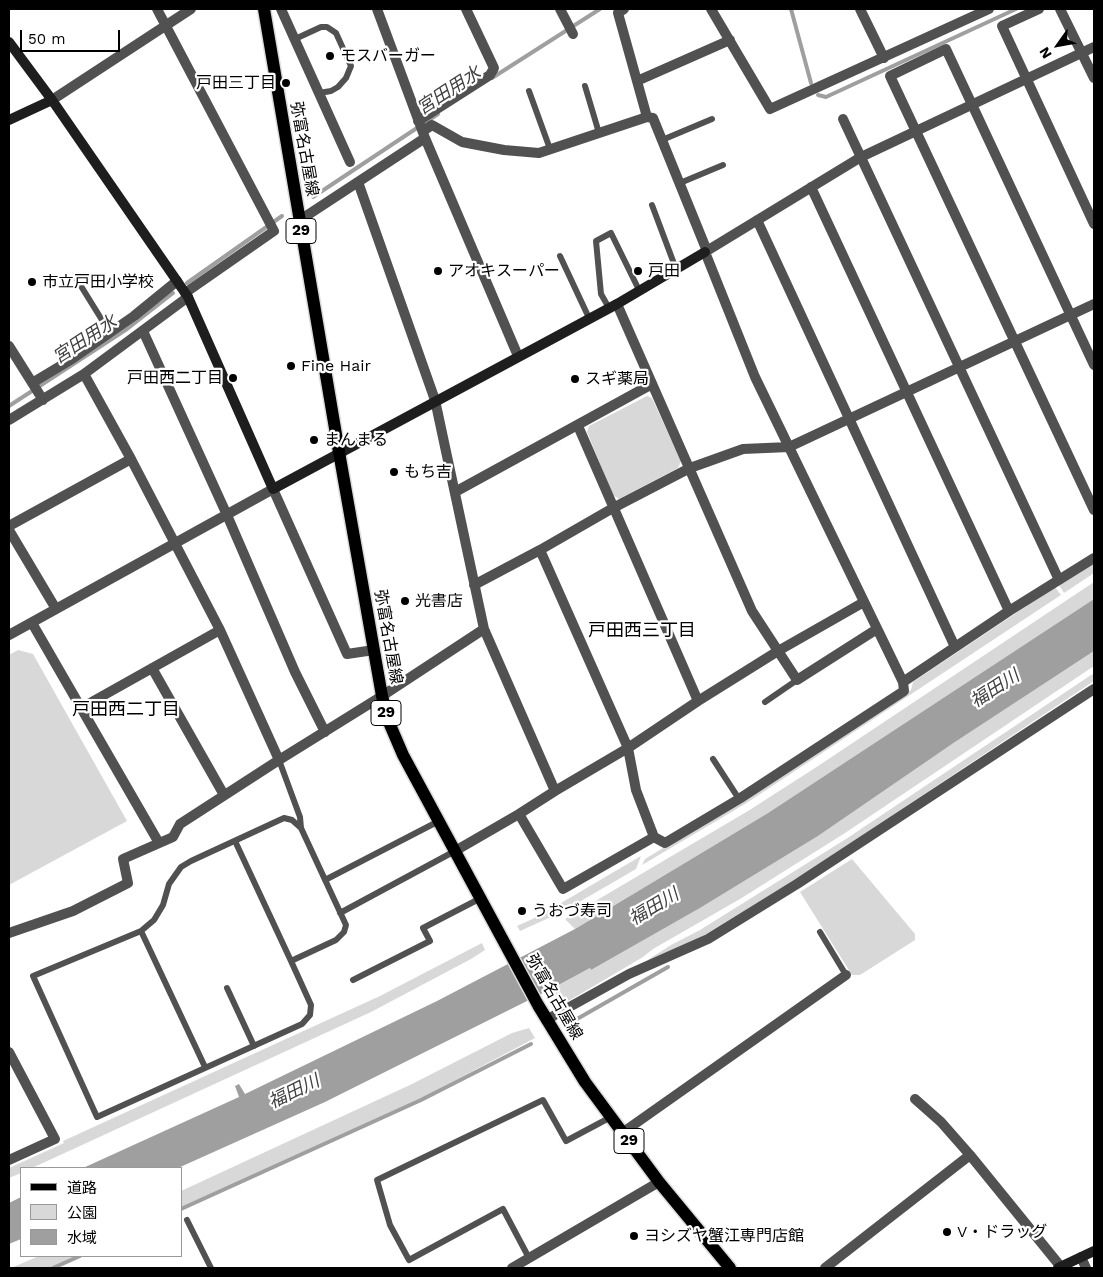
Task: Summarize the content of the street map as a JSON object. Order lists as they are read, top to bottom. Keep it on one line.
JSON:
{"streets":{"main road":["弥富名古屋線","29"]},"districts":["戸田西三丁目","戸田西二丁目"],"water":["宮田用水","福田川"],"places":["モスバーガー","戸田三丁目","アオキスーパー","戸田","市立戸田小学校","Fine Hair","戸田西二丁目","スギ薬局","まんまる","もち吉","光書店","うおづ寿司","V・ドラッグ","ヨシズヤ蟹江専門店館"],"legend":["道路","公園","水域"],"scale_bar":"50 m","north":"bottom left"}
